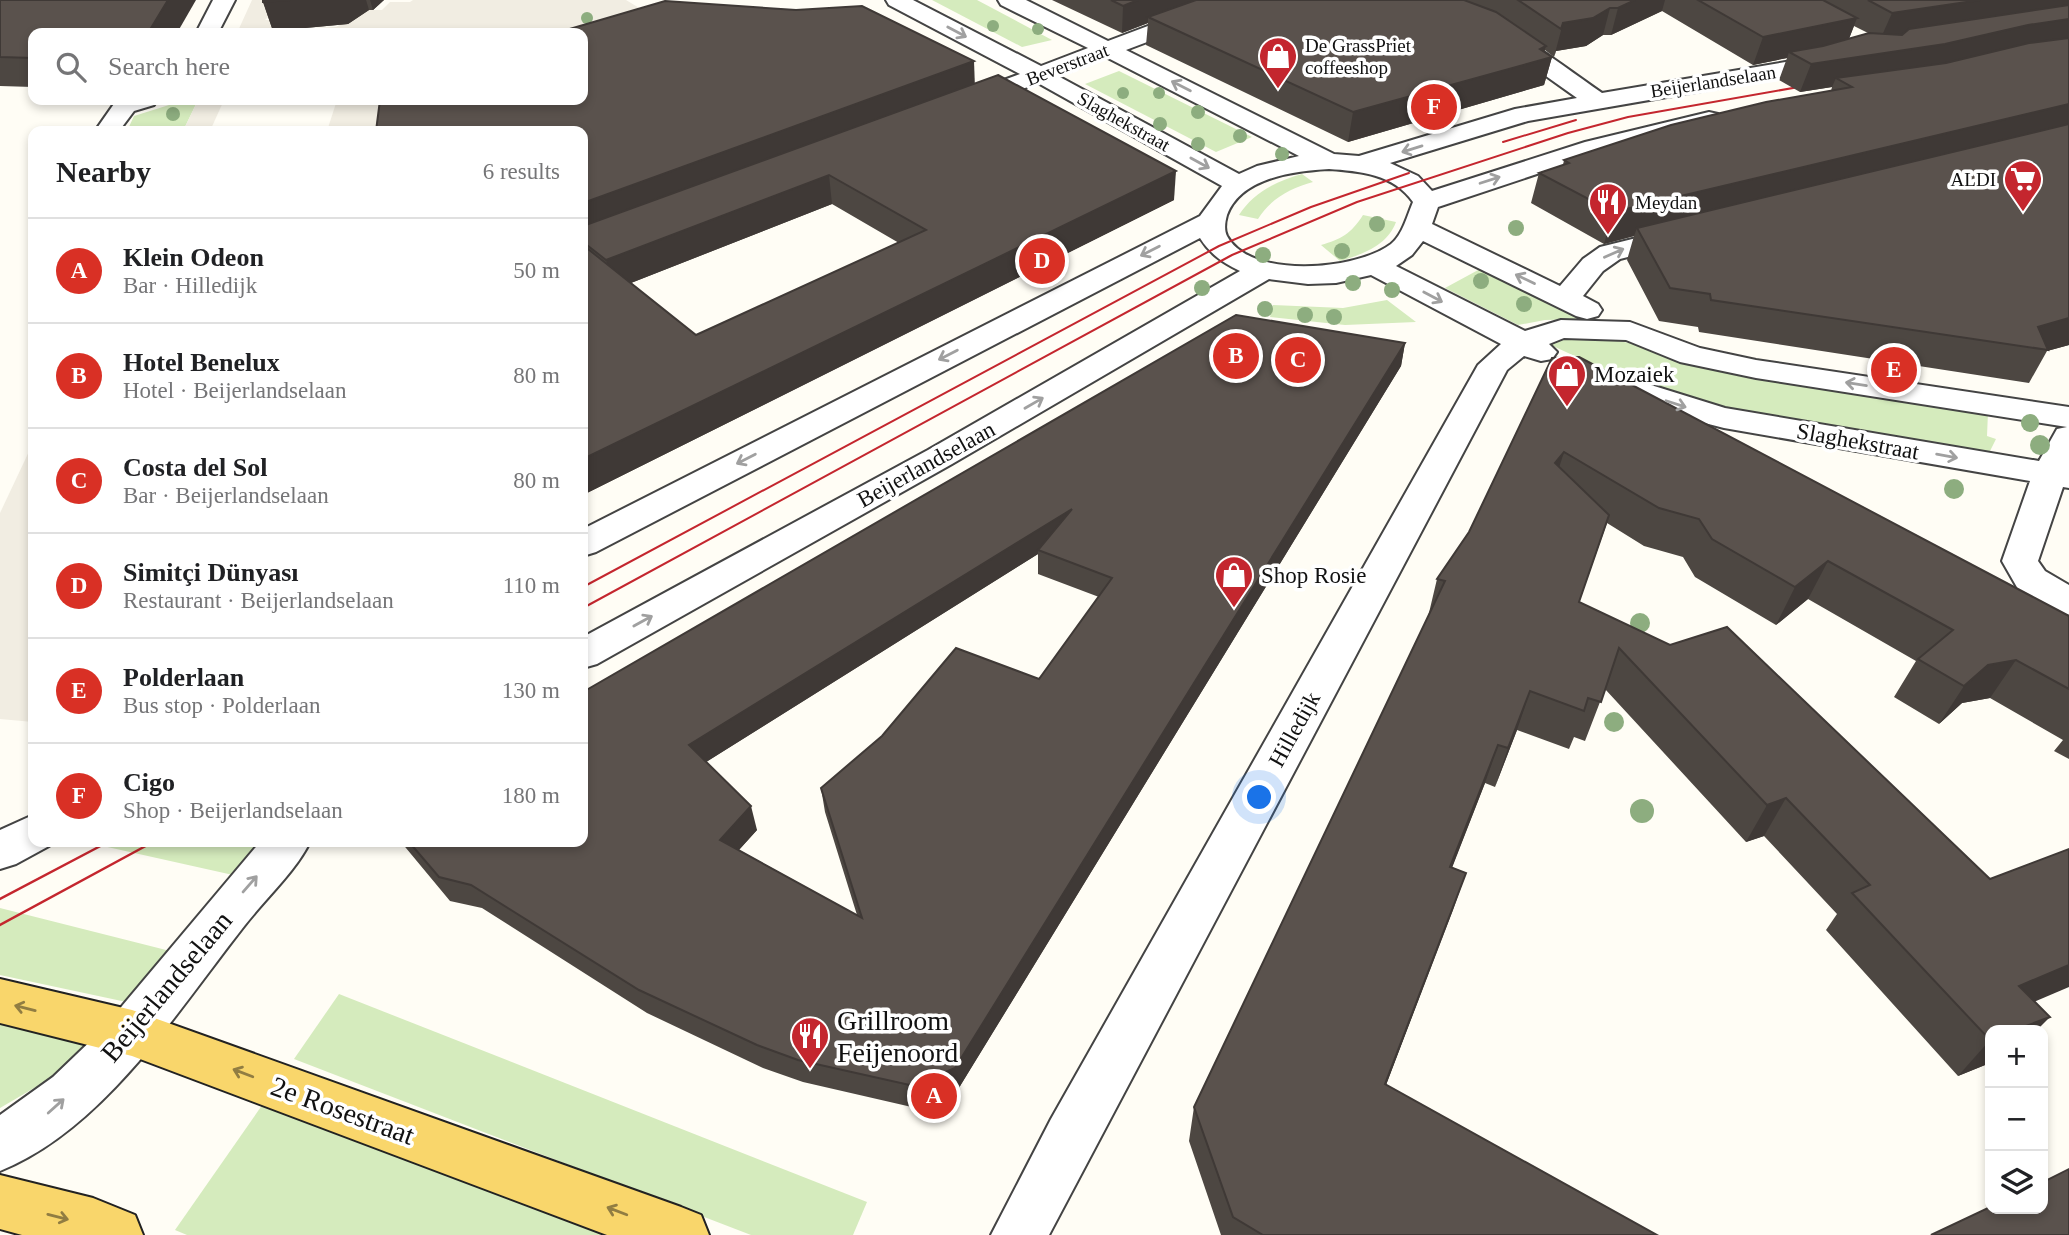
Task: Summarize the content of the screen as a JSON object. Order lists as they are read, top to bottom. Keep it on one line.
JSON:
{"streets":{"main road":["2e Rosestraat"],"street":["Beverstraat","Beijerlandselaan","Slaghekstraat","Hilledijk"]},"crossings":[["Beverstraat","Slaghekstraat"],["Beijerlandselaan","2e Rosestraat"],["Slaghekstraat","Hilledijk"]],"one_way":["2e Rosestraat"],"places":{"shop":["De GrassPriet coffeeshop","Mozaiek","Shop Rosie"],"supermarket":["ALDI"],"restaurant":["Meydan","Grillroom Feijenoord"]},"page":{"search":"Search here","pins":["F","D","B","C","E","A"],"heading":["Nearby","6 results"],"list":[{"mark":"A","name":"Klein Odeon","note":"Bar · Hilledijk","value":"50 m"},{"mark":"B","name":"Hotel Benelux","note":"Hotel · Beijerlandselaan","value":"80 m"},{"mark":"C","name":"Costa del Sol","note":"Bar · Beijerlandselaan","value":"80 m"},{"mark":"D","name":"Simitçi Dünyası","note":"Restaurant · Beijerlandselaan","value":"110 m"},{"mark":"E","name":"Polderlaan","note":"Bus stop · Polderlaan","value":"130 m"},{"mark":"F","name":"Cigo","note":"Shop · Beijerlandselaan","value":"180 m"}],"map_buttons":["+","−"]}}
